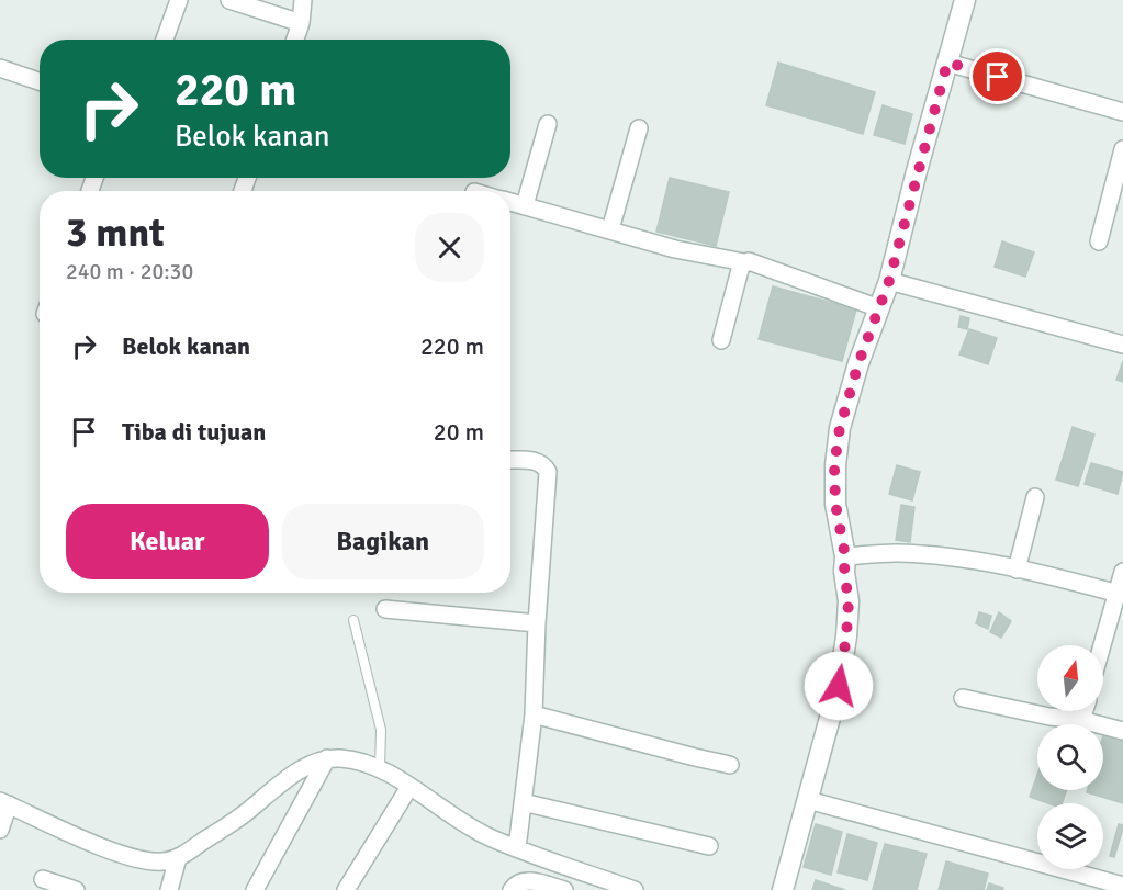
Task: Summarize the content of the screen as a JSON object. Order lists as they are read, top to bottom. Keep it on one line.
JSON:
{"north":"top","page":{"turn":["220 m","Belok kanan"],"heading":["3 mnt","240 m · 20:30"],"list":[{"name":"Belok kanan","value":"220 m"},{"name":"Tiba di tujuan","value":"20 m"}],"buttons":["Keluar","Bagikan"]}}
